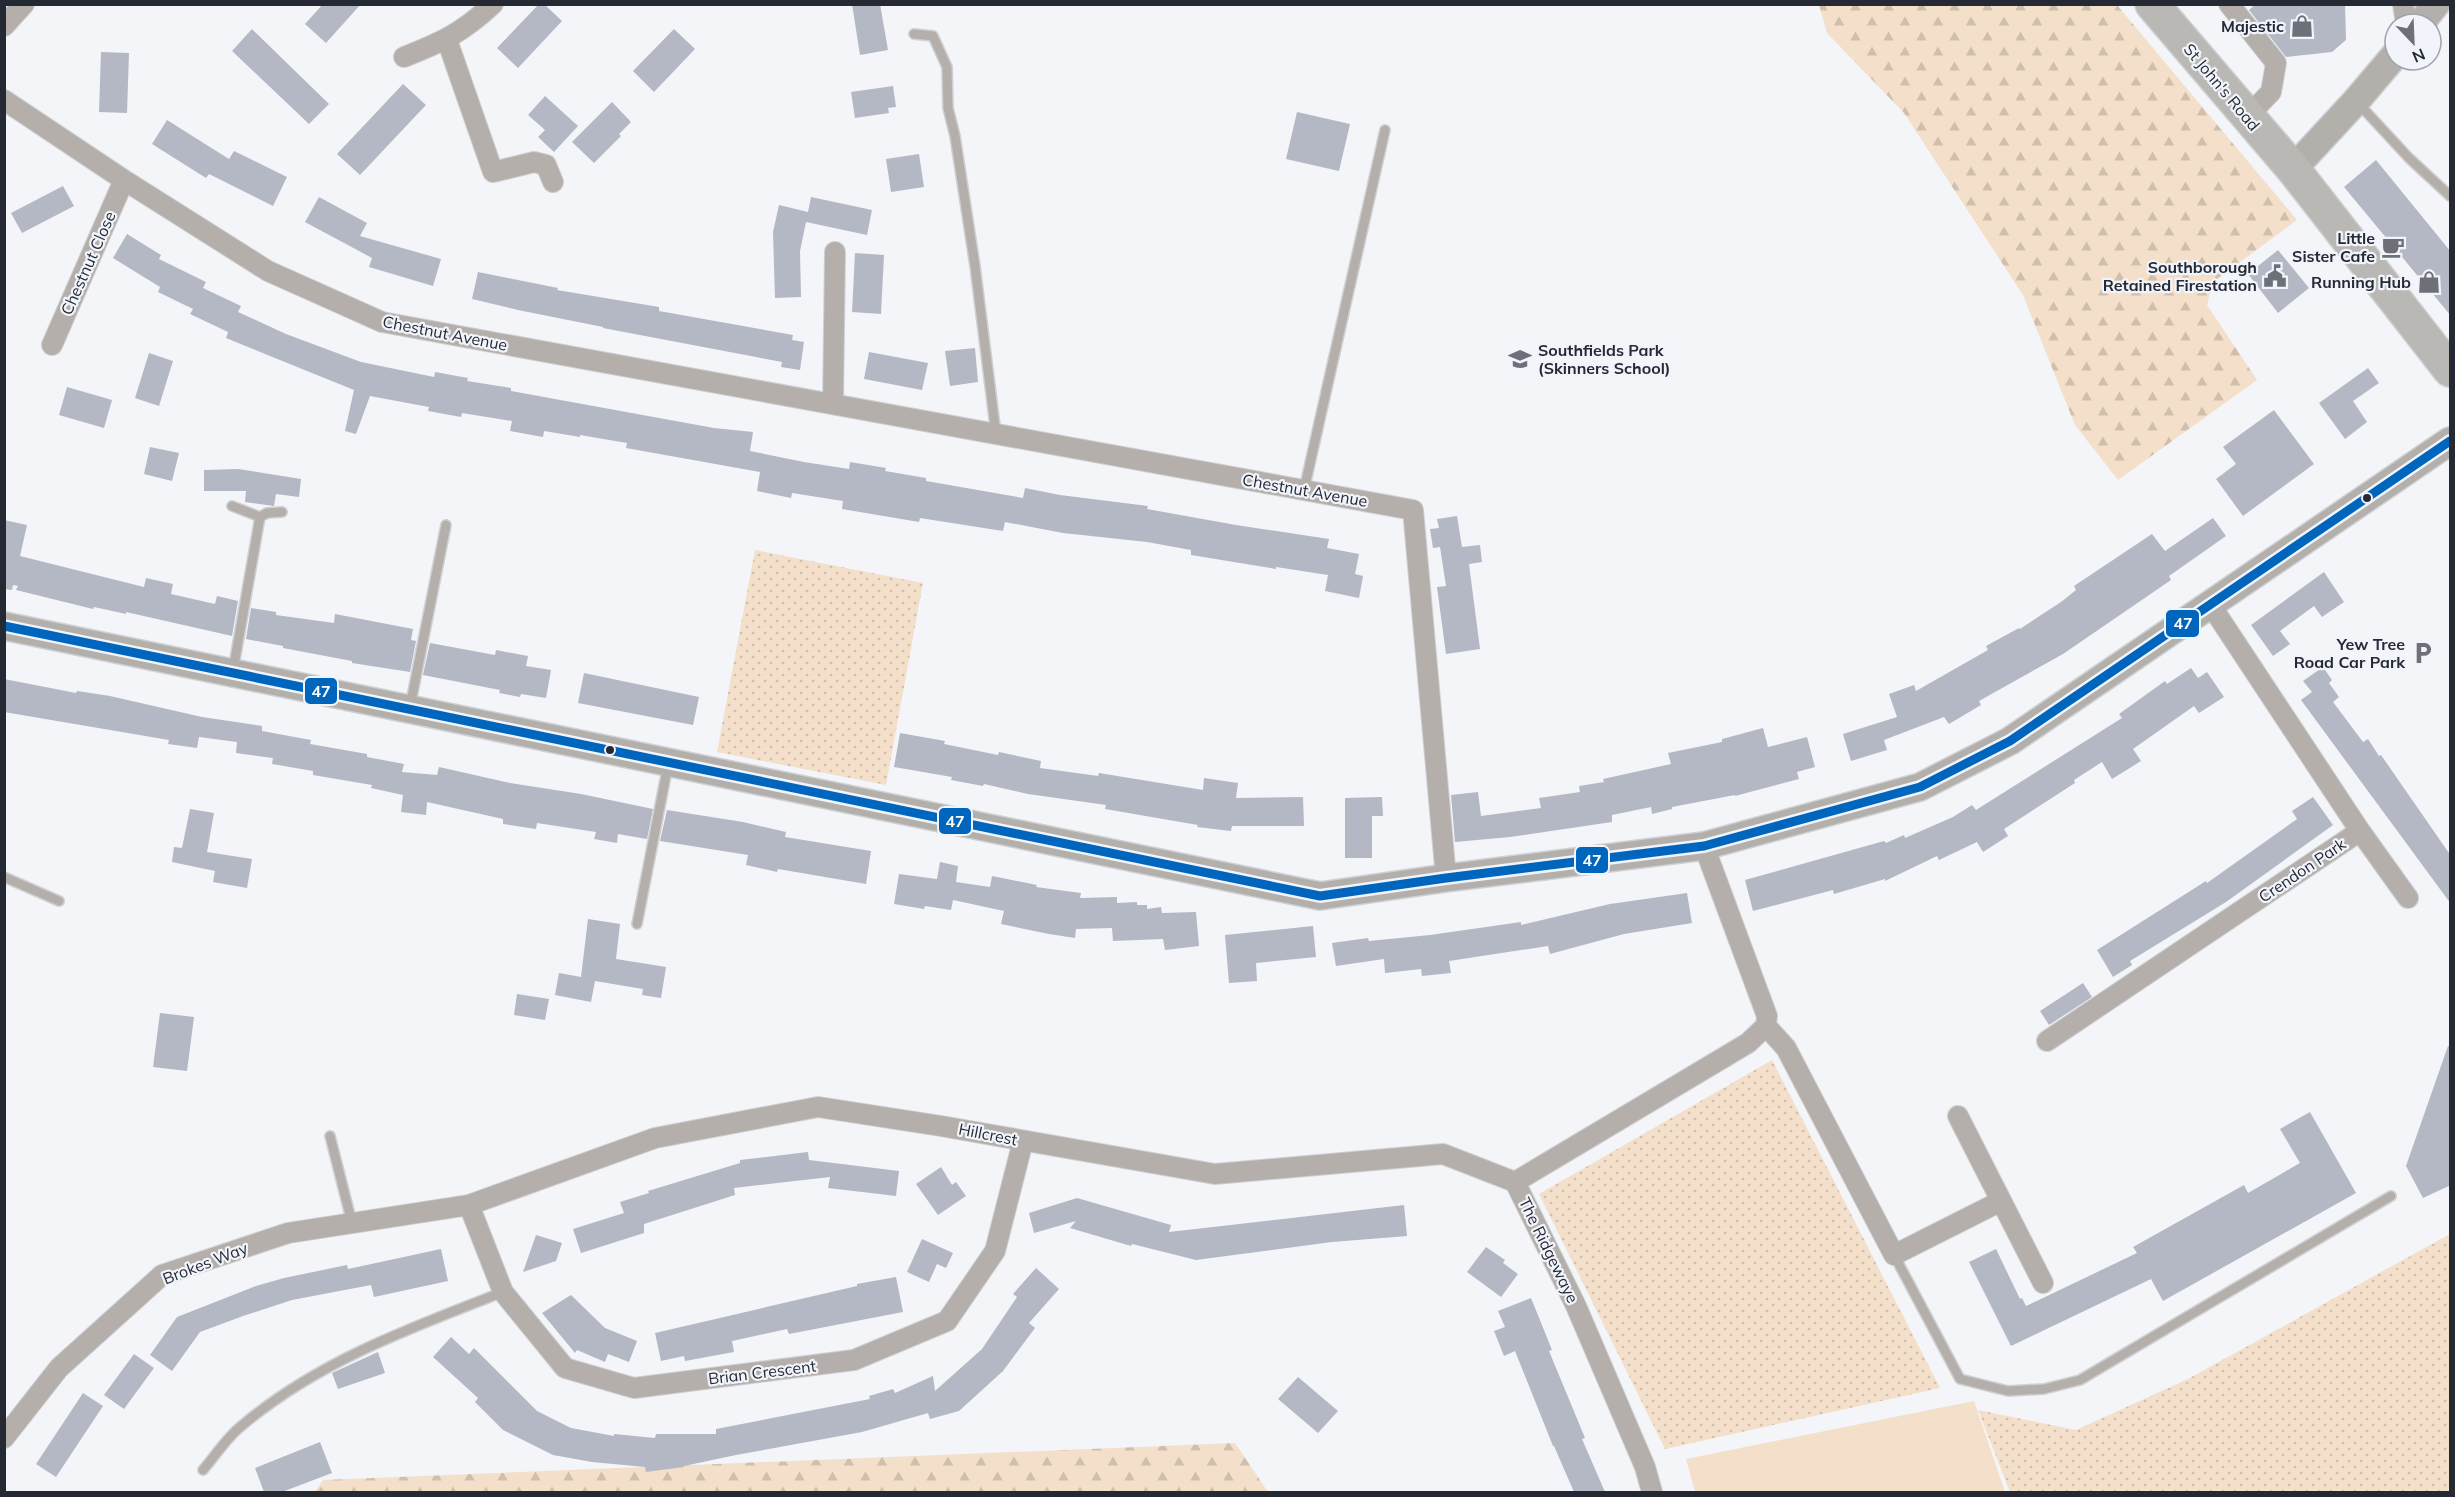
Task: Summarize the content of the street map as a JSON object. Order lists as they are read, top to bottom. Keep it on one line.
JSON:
{"streets":{"highway":["St John's Road"],"street":["Chestnut Close","Chestnut Avenue","Crendon Park","Hillcrest","The Ridgewaye","Brokes Way","Brian Crescent"]},"crossings":[["Chestnut Close","Chestnut Avenue"],["Hillcrest","The Ridgewaye"],["Hillcrest","Brokes Way"],["Hillcrest","Brian Crescent"],["Brokes Way","Brian Crescent"]],"places":{"shop":["Majestic","Running Hub"],"cafe":["Little Sister Cafe"],"public building":["Southborough Retained Firestation"],"school or university":["Southfields Park (Skinners School)"],"parking":["Yew Tree Road Car Park"]},"lines":["transit line 47"],"north":"bottom right"}
